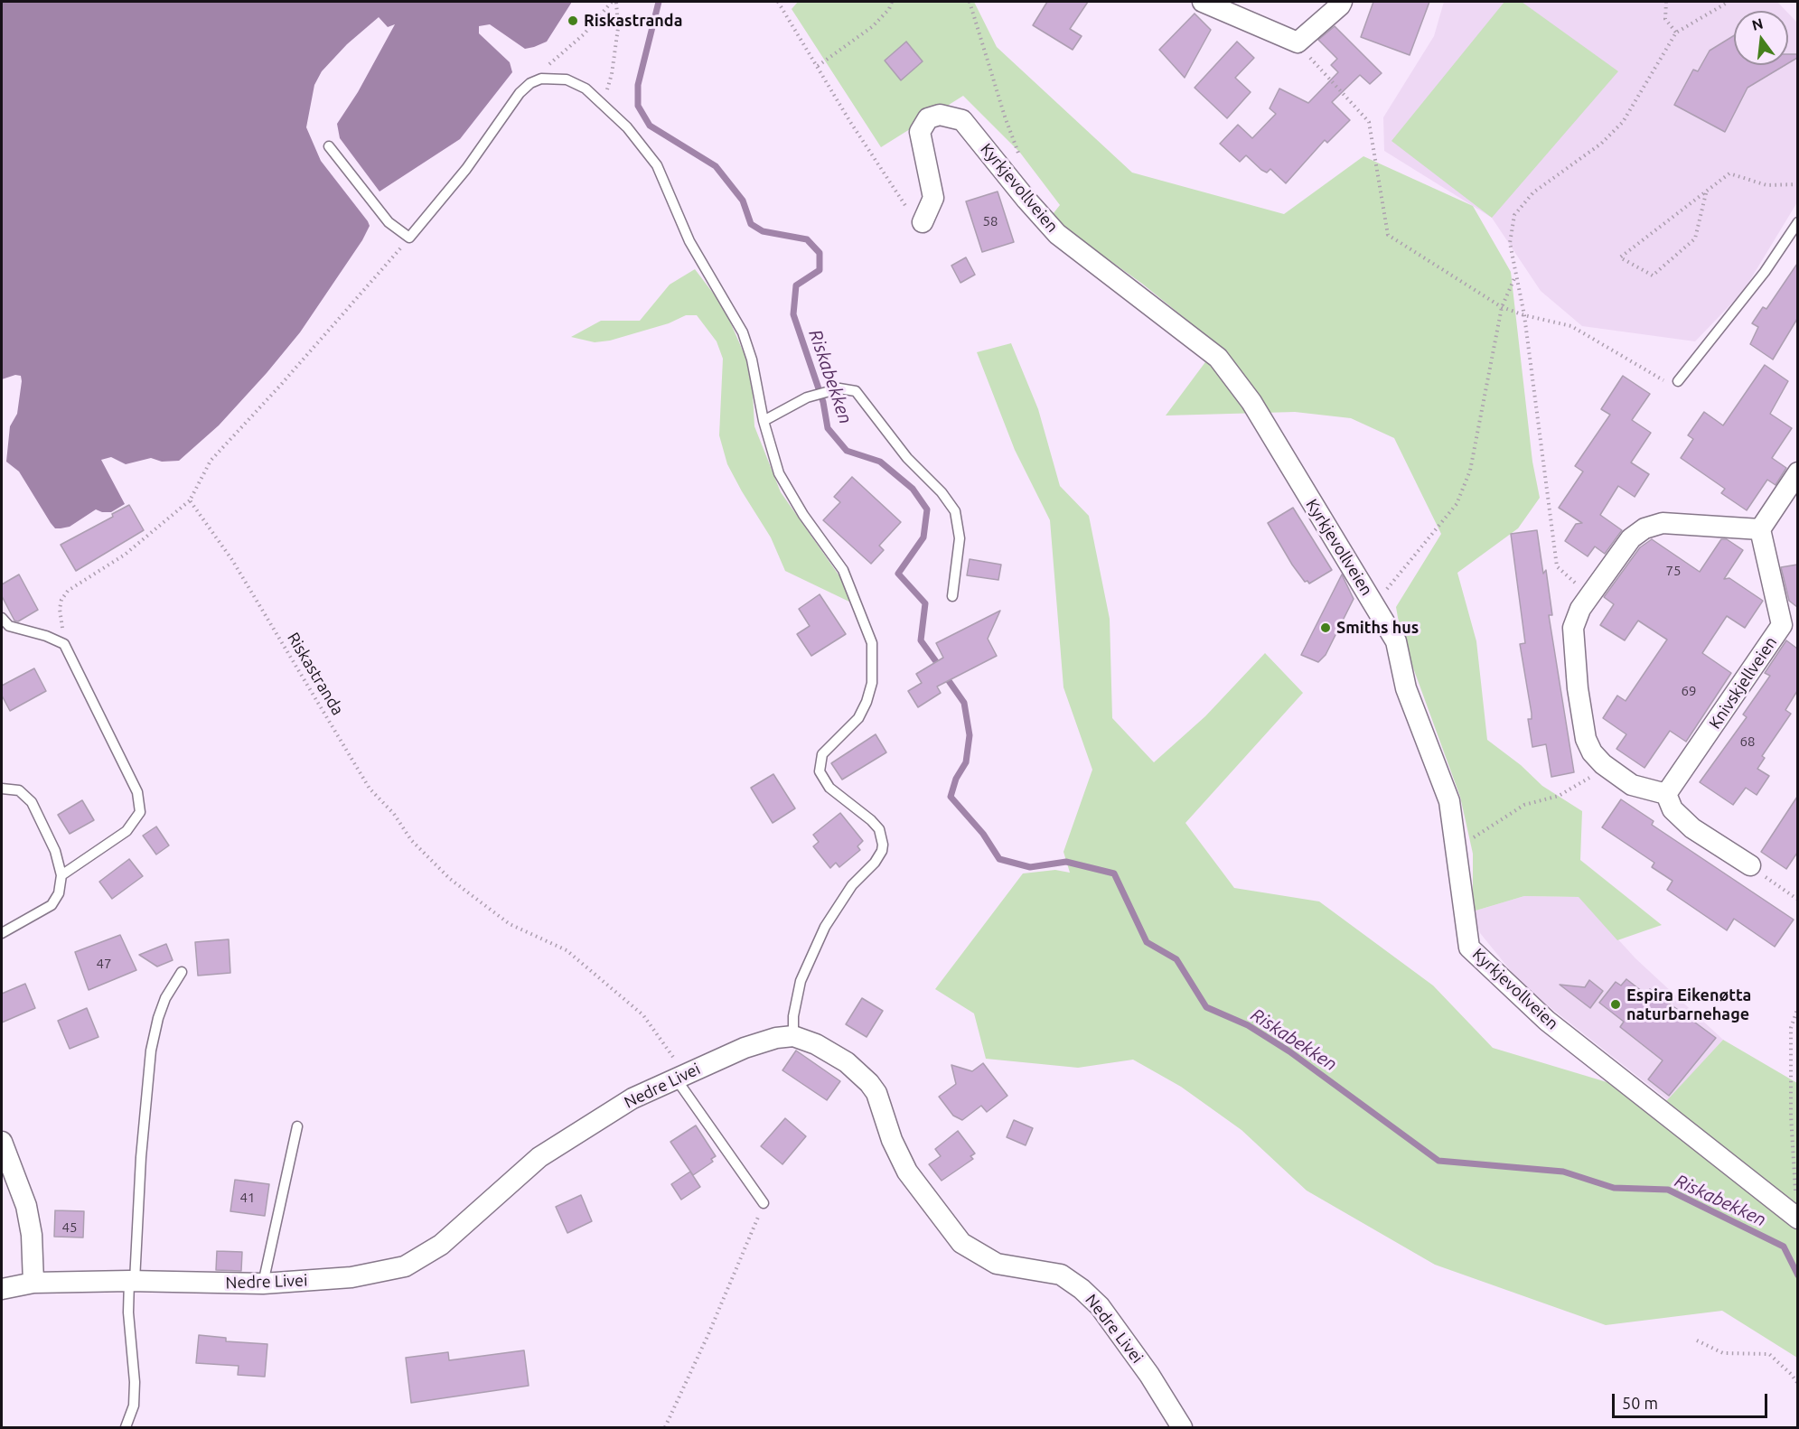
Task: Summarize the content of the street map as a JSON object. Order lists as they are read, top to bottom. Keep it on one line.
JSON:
{"streets":{"street":["Kyrkjevollveien","Knivskjellveien","Nedre Livei"],"path":["Riskastranda"]},"crossings":[["Riskastranda","Nedre Livei"]],"water":["Riskabekken"],"places":["Riskastranda","Smiths hus","Espira Eikenøtta naturbarnehage"],"house_numbers":["58","75","69","68","47","41","45"],"scale_bar":"50 m","north":"top"}
